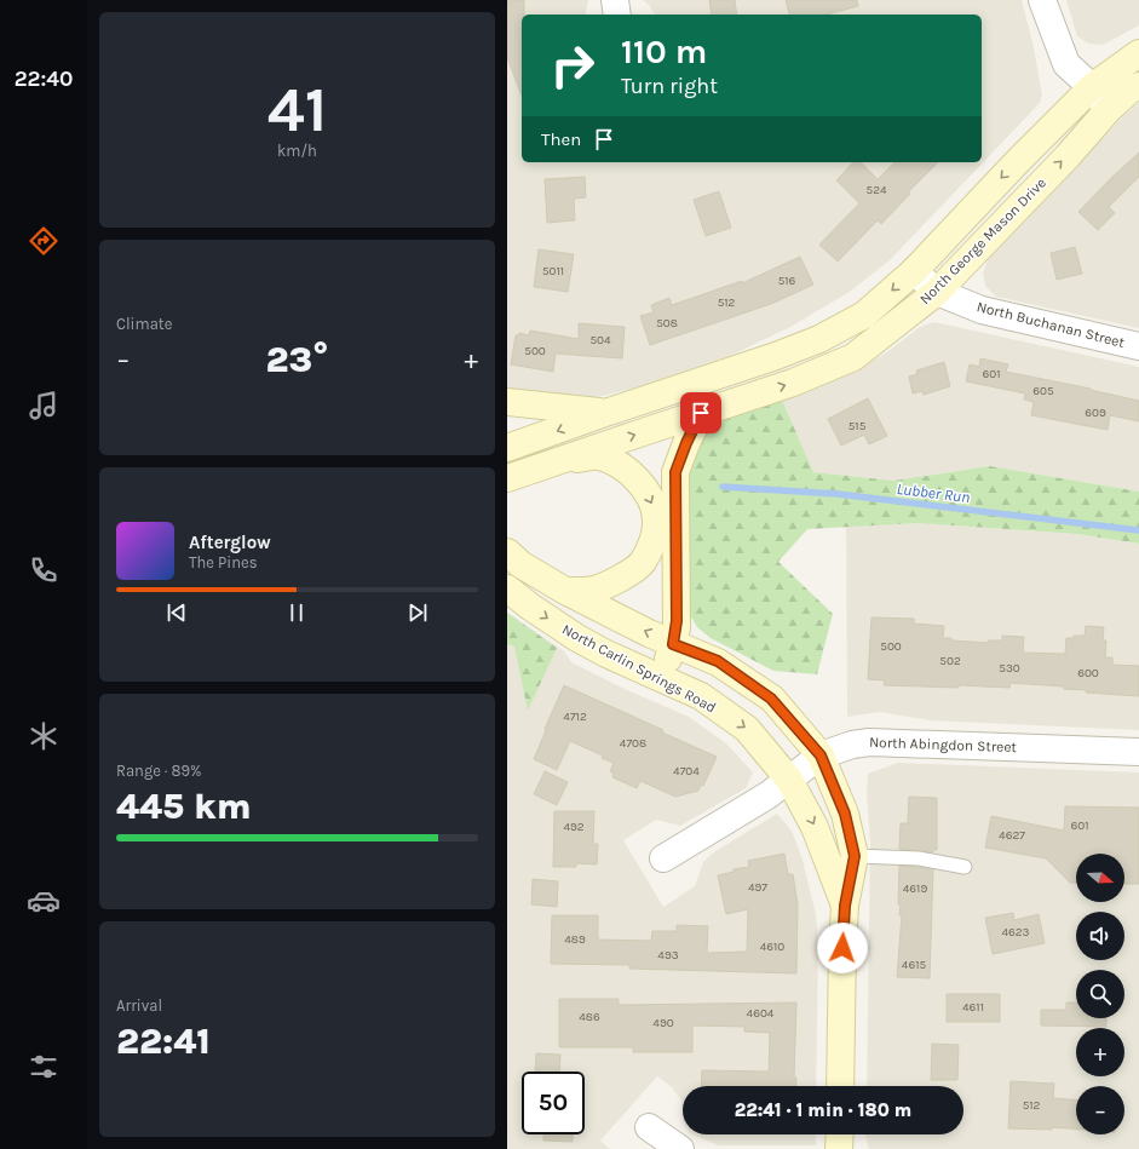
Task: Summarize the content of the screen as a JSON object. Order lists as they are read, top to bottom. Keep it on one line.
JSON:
{"streets":{"main road":["North George Mason Drive","North Carlin Springs Road"],"street":["North Buchanan Street","North Abingdon Street"]},"crossings":[["North George Mason Drive","North Buchanan Street"],["North Carlin Springs Road","North Abingdon Street"]],"water":["Lubber Run"],"house_numbers":["524","5011","516","512","508","504","500","601","605","609","515","500","502","530","600","4712","4708","4704","601","492","4627","497","4619","4623","489","4610","493","4615","4611","4604","486","490","512"],"north":"right","page":{"tabs":"22:40","tile":[["41","km/h"],"Climate",["Range · 89%","445 km"],["Arrival","22:41"]],"turn":["110 m","Turn right"],"then":"Then","heat":["−","23°","+"],"song":["Afterglow","The Pines"],"map_buttons":["+","−"],"limit":"50","trip":"22:41 · 1 min · 180 m"}}
